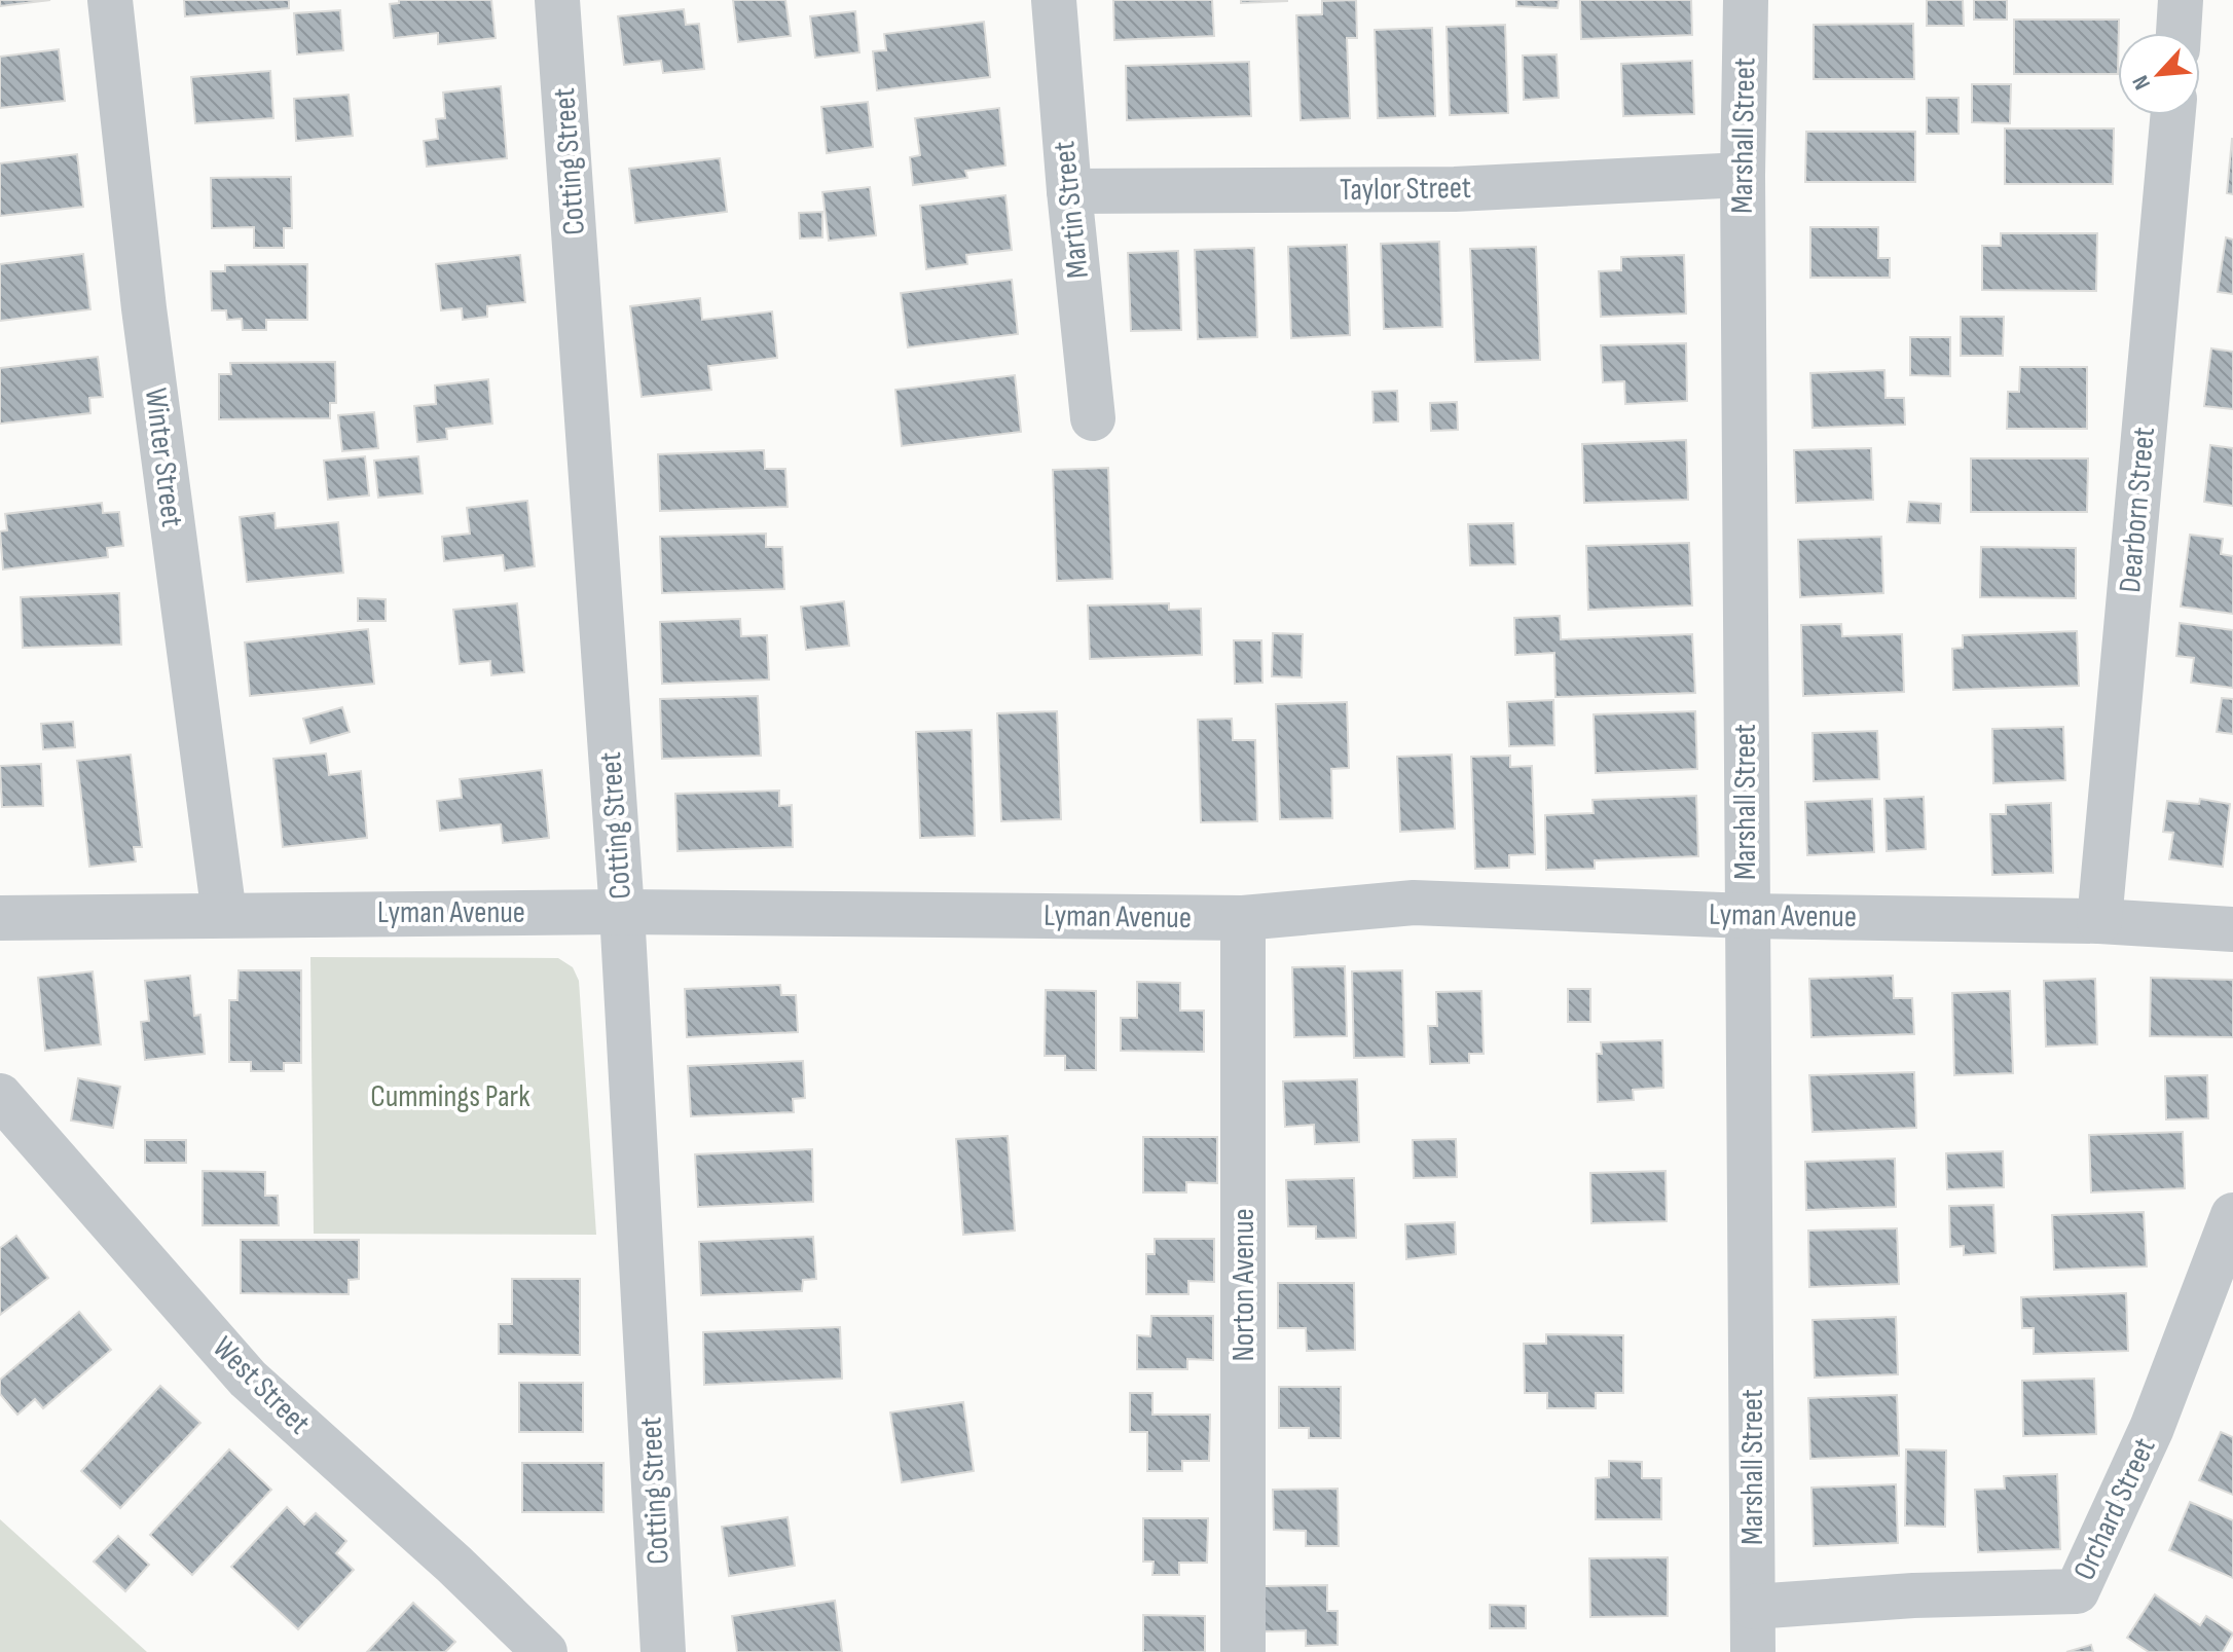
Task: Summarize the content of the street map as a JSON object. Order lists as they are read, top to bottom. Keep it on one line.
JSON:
{"streets":{"street":["Marshall Street","Cotting Street","Taylor Street","Martin Street","Winter Street","Dearborn Street","Lyman Avenue","Norton Avenue","West Street","Orchard Street"]},"crossings":[["Marshall Street","Taylor Street"],["Marshall Street","Lyman Avenue"],["Marshall Street","Orchard Street"],["Cotting Street","Lyman Avenue"],["Taylor Street","Martin Street"],["Winter Street","Lyman Avenue"],["Dearborn Street","Lyman Avenue"],["Lyman Avenue","Norton Avenue"]],"parks":["Cummings Park"],"north":"bottom left"}
